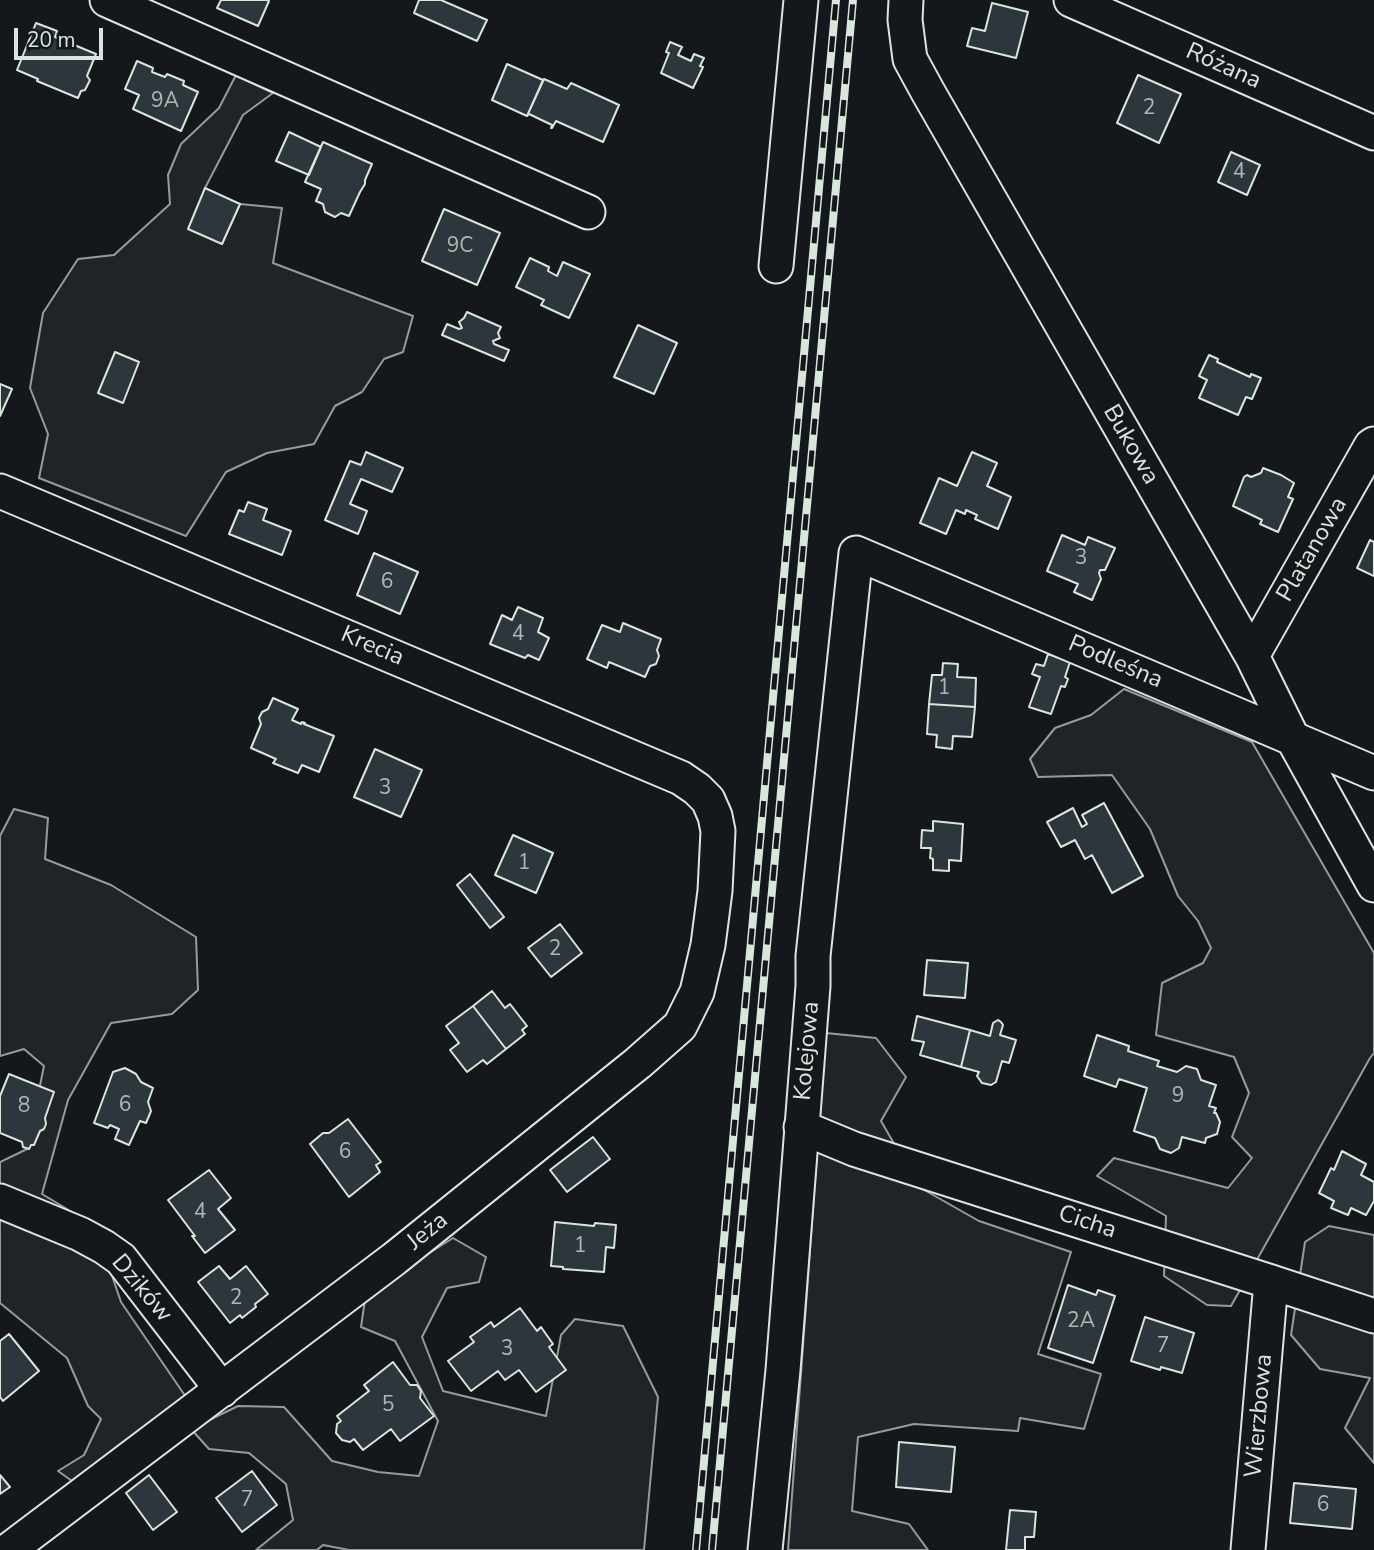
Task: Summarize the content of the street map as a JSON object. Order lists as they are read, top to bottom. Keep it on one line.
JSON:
{"streets":{"street":["Różana","Bukowa","Platanowa","Krecia","Podleśna","Kolejowa","Cicha","Jeża","Dzików","Wierzbowa"]},"crossings":[["Bukowa","Platanowa"],["Bukowa","Podleśna"],["Krecia","Jeża"],["Podleśna","Kolejowa"],["Kolejowa","Cicha"],["Cicha","Wierzbowa"],["Jeża","Dzików"]],"house_numbers":["9A","2","4","9C","3","6","4","1","3","1","2","9","6","8","6","4","1","2","2A","7","3","5","7","6"],"scale_bar":"20 m"}
